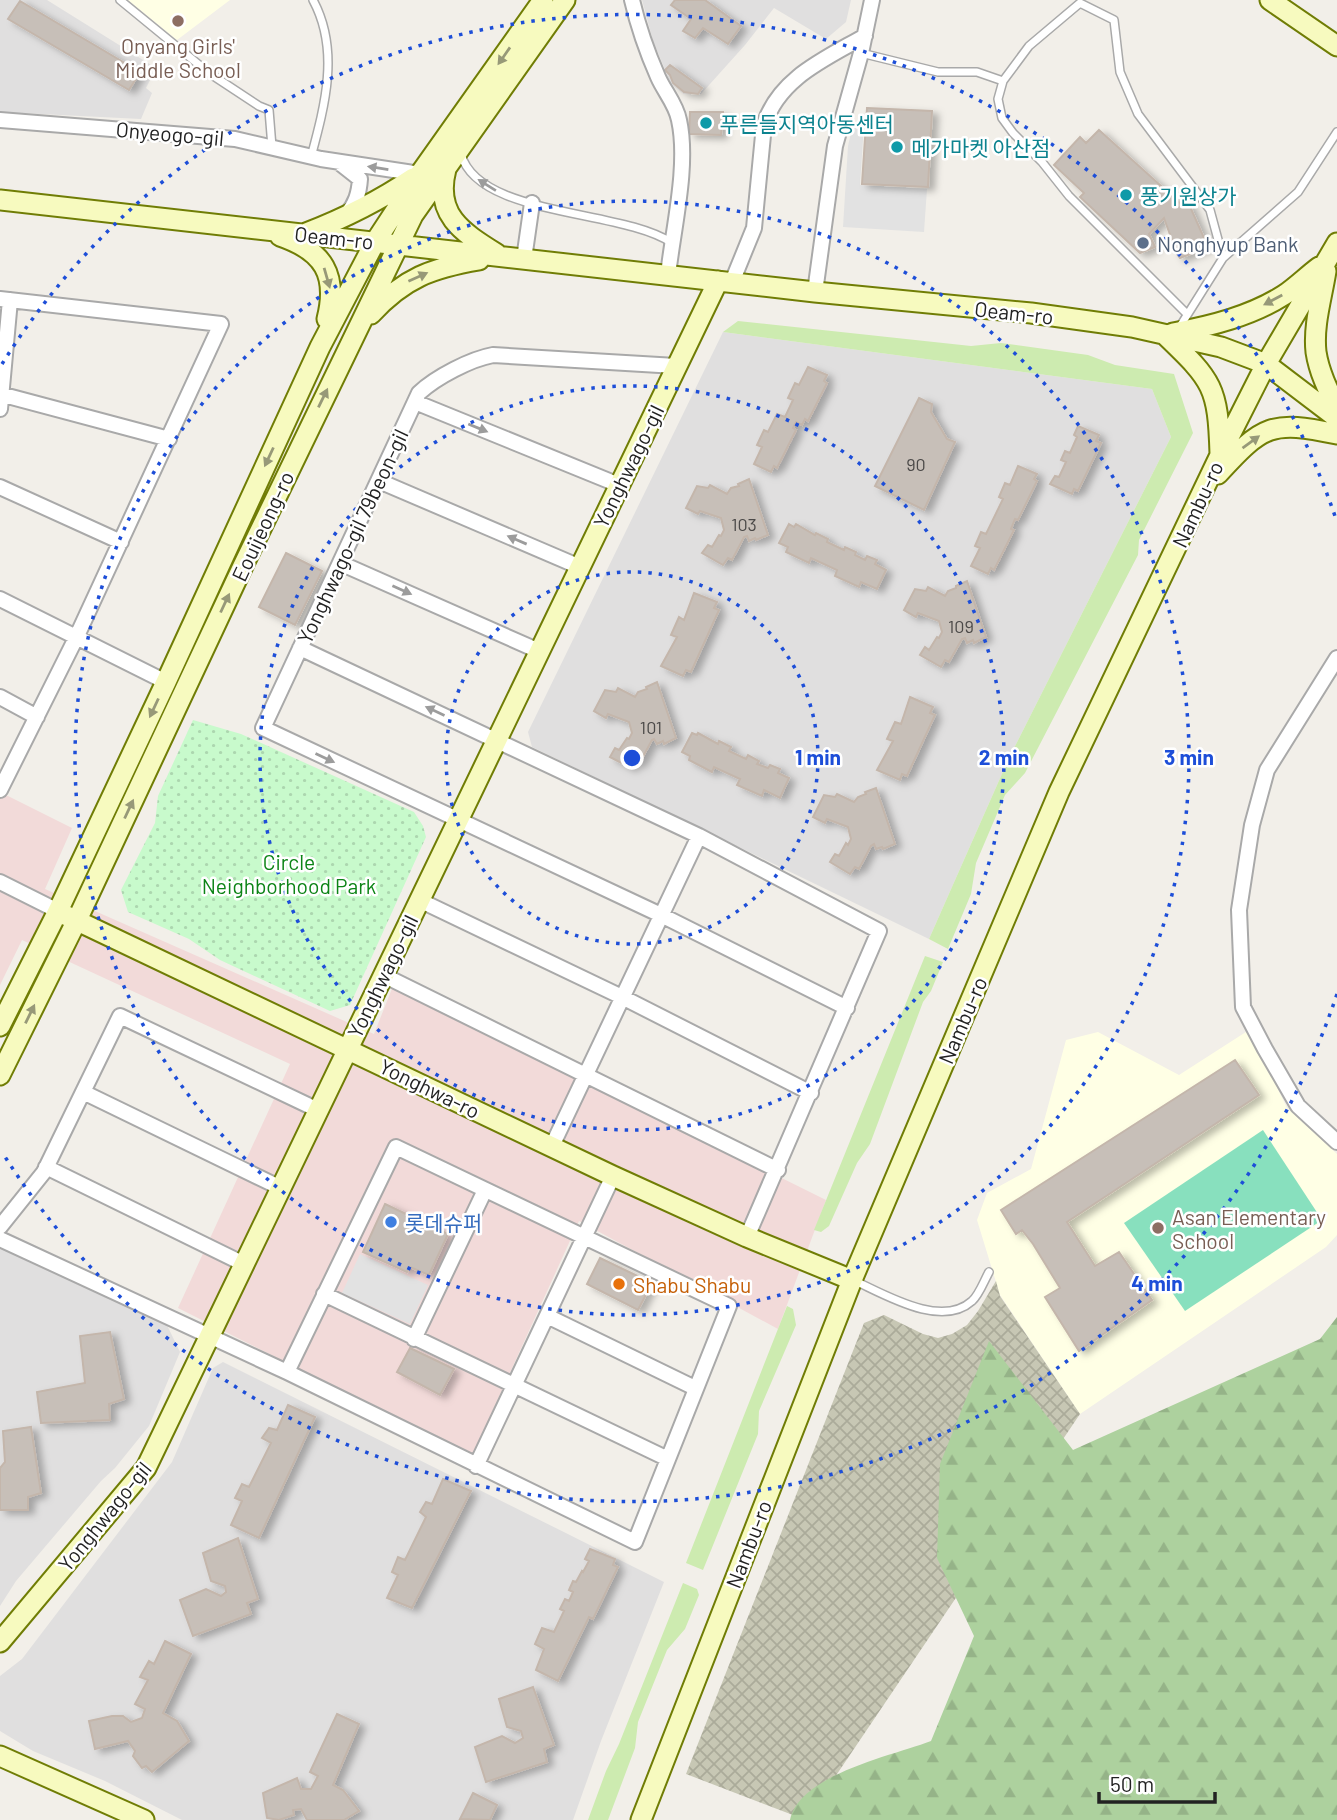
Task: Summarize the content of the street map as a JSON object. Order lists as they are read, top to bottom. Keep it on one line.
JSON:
{"streets":{"main road":["Oeam-ro","Yonghwago-gil","Nambu-ro","Eouijeong-ro","Yonghwa-ro"],"street":["Onyeogo-gil","Yonghwago-gil 79beon-gil"]},"crossings":[["Onyeogo-gil","Eouijeong-ro"],["Oeam-ro","Yonghwago-gil"],["Oeam-ro","Nambu-ro"],["Oeam-ro","Eouijeong-ro"],["Yonghwago-gil","Yonghwago-gil 79beon-gil"],["Yonghwago-gil","Yonghwa-ro"],["Nambu-ro","Yonghwa-ro"],["Eouijeong-ro","Yonghwa-ro"]],"parks":["Circle Neighborhood Park"],"places":["Onyang Girls' Middle School","푸른들지역아동센터","메가마켓 아산점","풍기원상가","Nonghyup Bank","롯데슈퍼","Asan Elementary School","Shabu Shabu"],"house_numbers":["90","103","109","101"],"scale_bar":"50 m","rings":["1 min","2 min","3 min","4 min"]}
